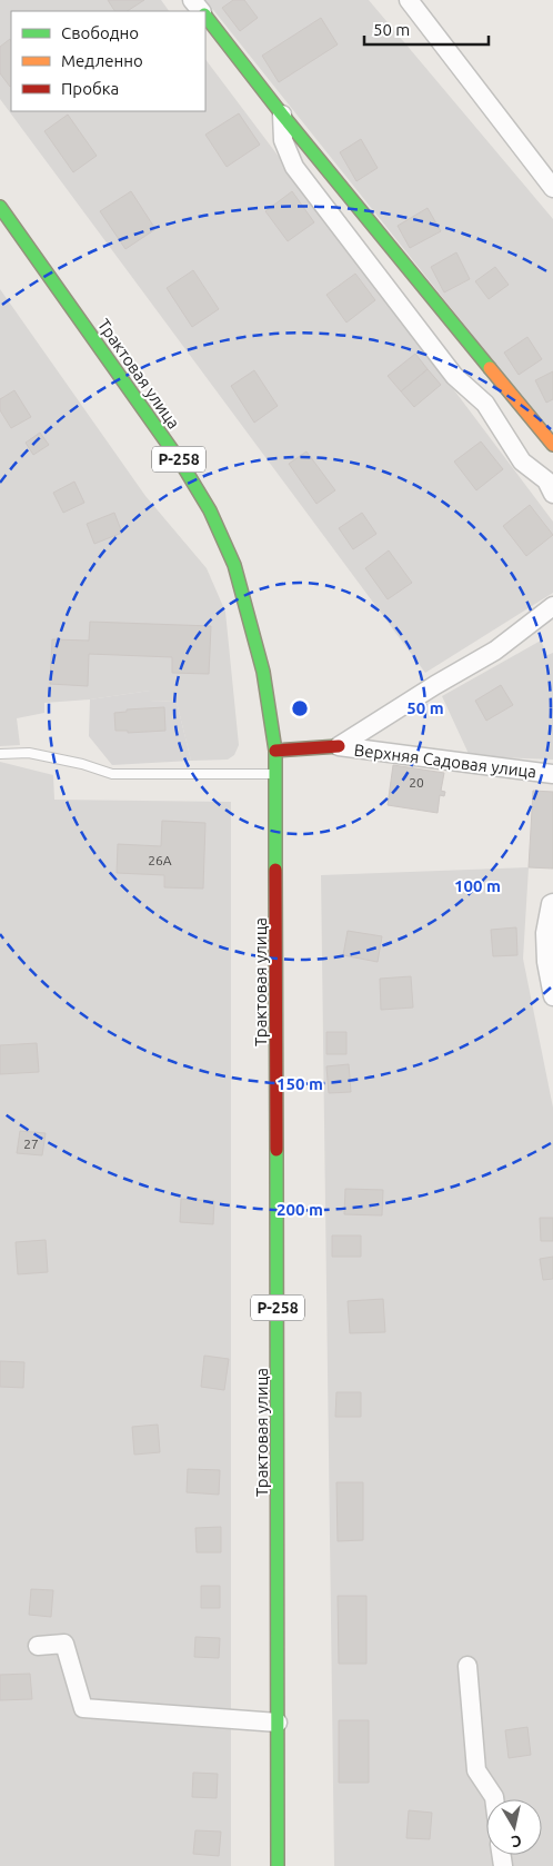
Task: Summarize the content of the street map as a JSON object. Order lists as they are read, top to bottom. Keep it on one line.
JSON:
{"streets":{"main road":["Трактовая улица","Р-258"],"street":["Верхняя Садовая улица"]},"house_numbers":["20","26А","27"],"legend":["Свободно","Медленно","Пробка"],"scale_bar":"50 m","north":"bottom","rings":["50 m","100 m","150 m","200 m"]}
